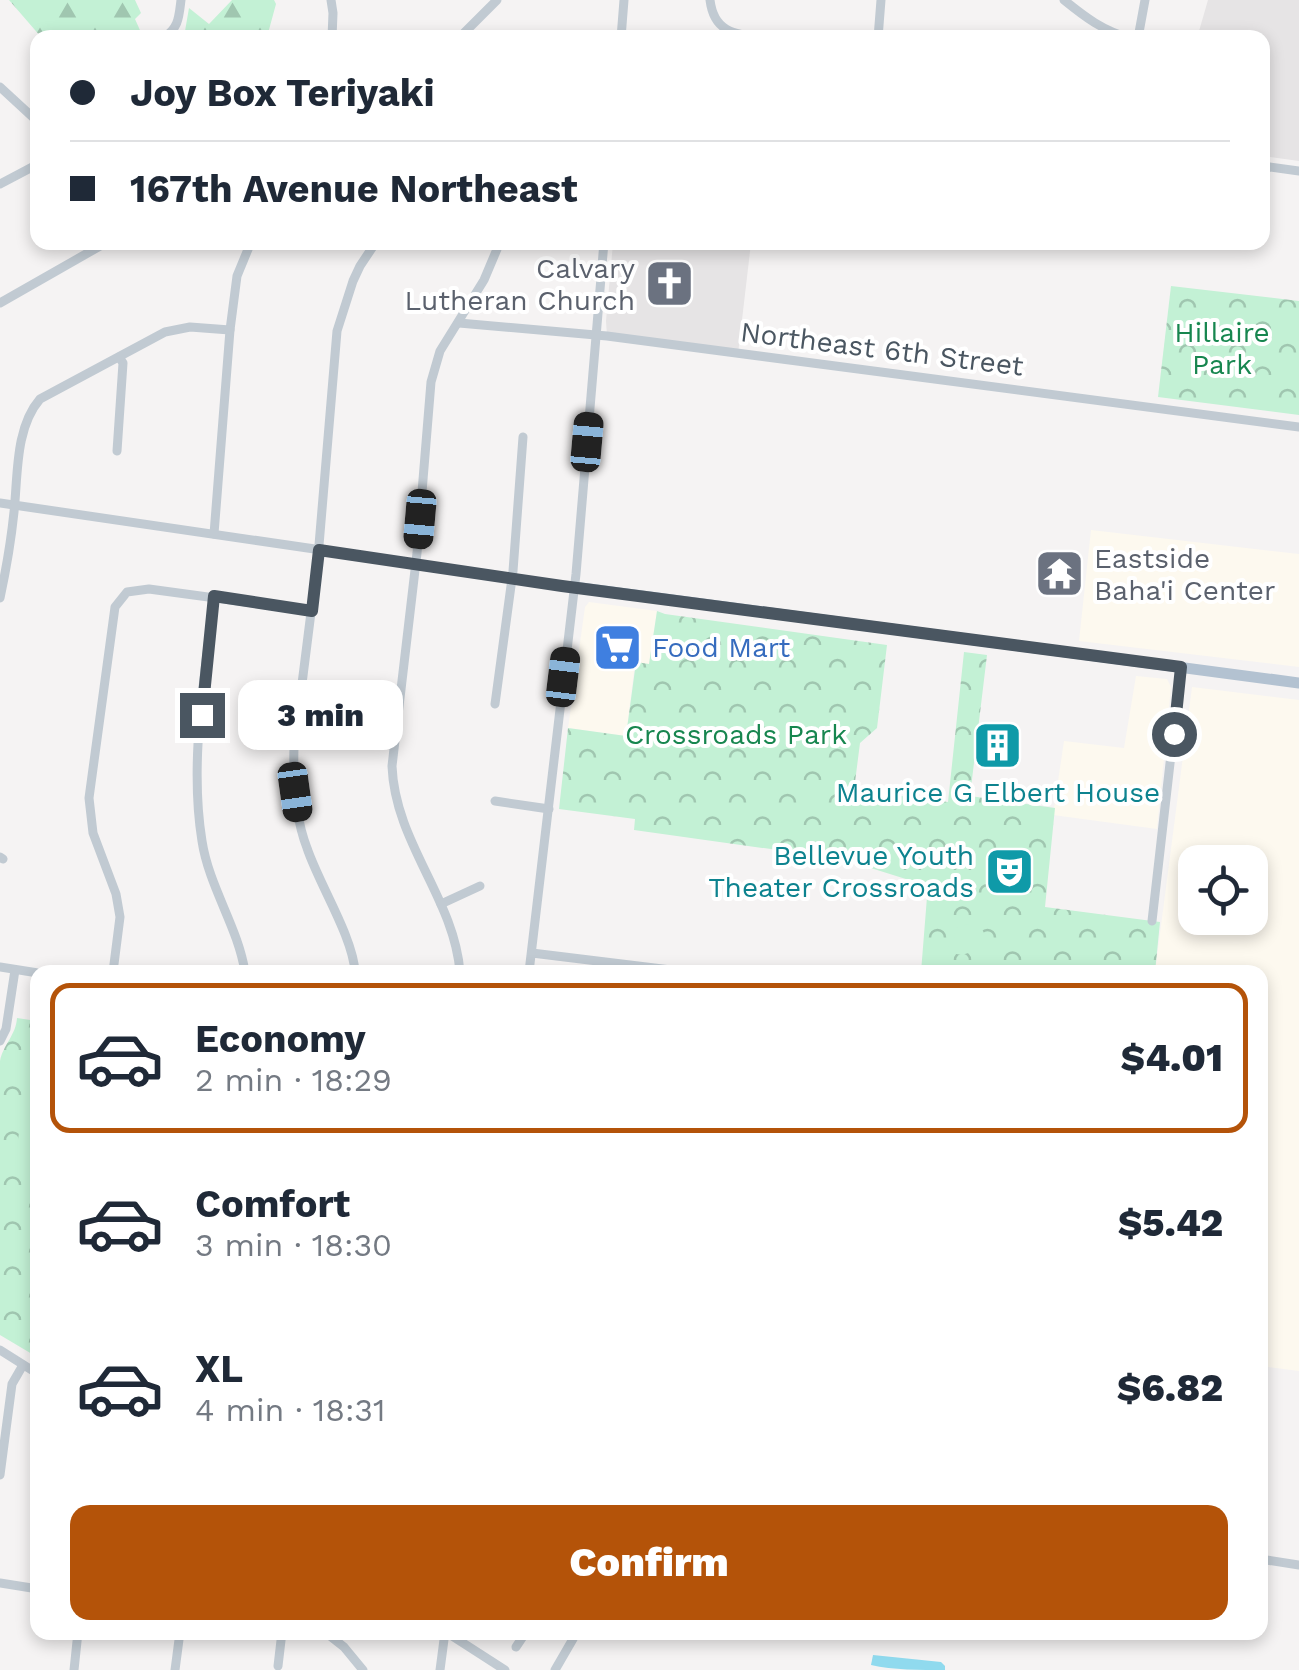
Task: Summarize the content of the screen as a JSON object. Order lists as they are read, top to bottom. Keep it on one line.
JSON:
{"streets":{"street":["Northeast 6th Street"]},"parks":["Hillaire Park","Crossroads Park"],"places":{"church":["Calvary Lutheran Church"],"temple":["Eastside Baha'i Center"],"supermarket":["Food Mart"],"building":["Maurice G Elbert House"],"theatre":["Bellevue Youth Theater Crossroads"]},"page":{"banner":["Joy Box Teriyaki","167th Avenue Northeast"],"bubble":"3 min","list":[{"name":"Economy","note":"2 min · 18:29","value":"$4.01"},{"name":"Comfort","note":"3 min · 18:30","value":"$5.42"},{"name":"XL","note":"4 min · 18:31","value":"$6.82"}],"buttons":"Confirm"}}
